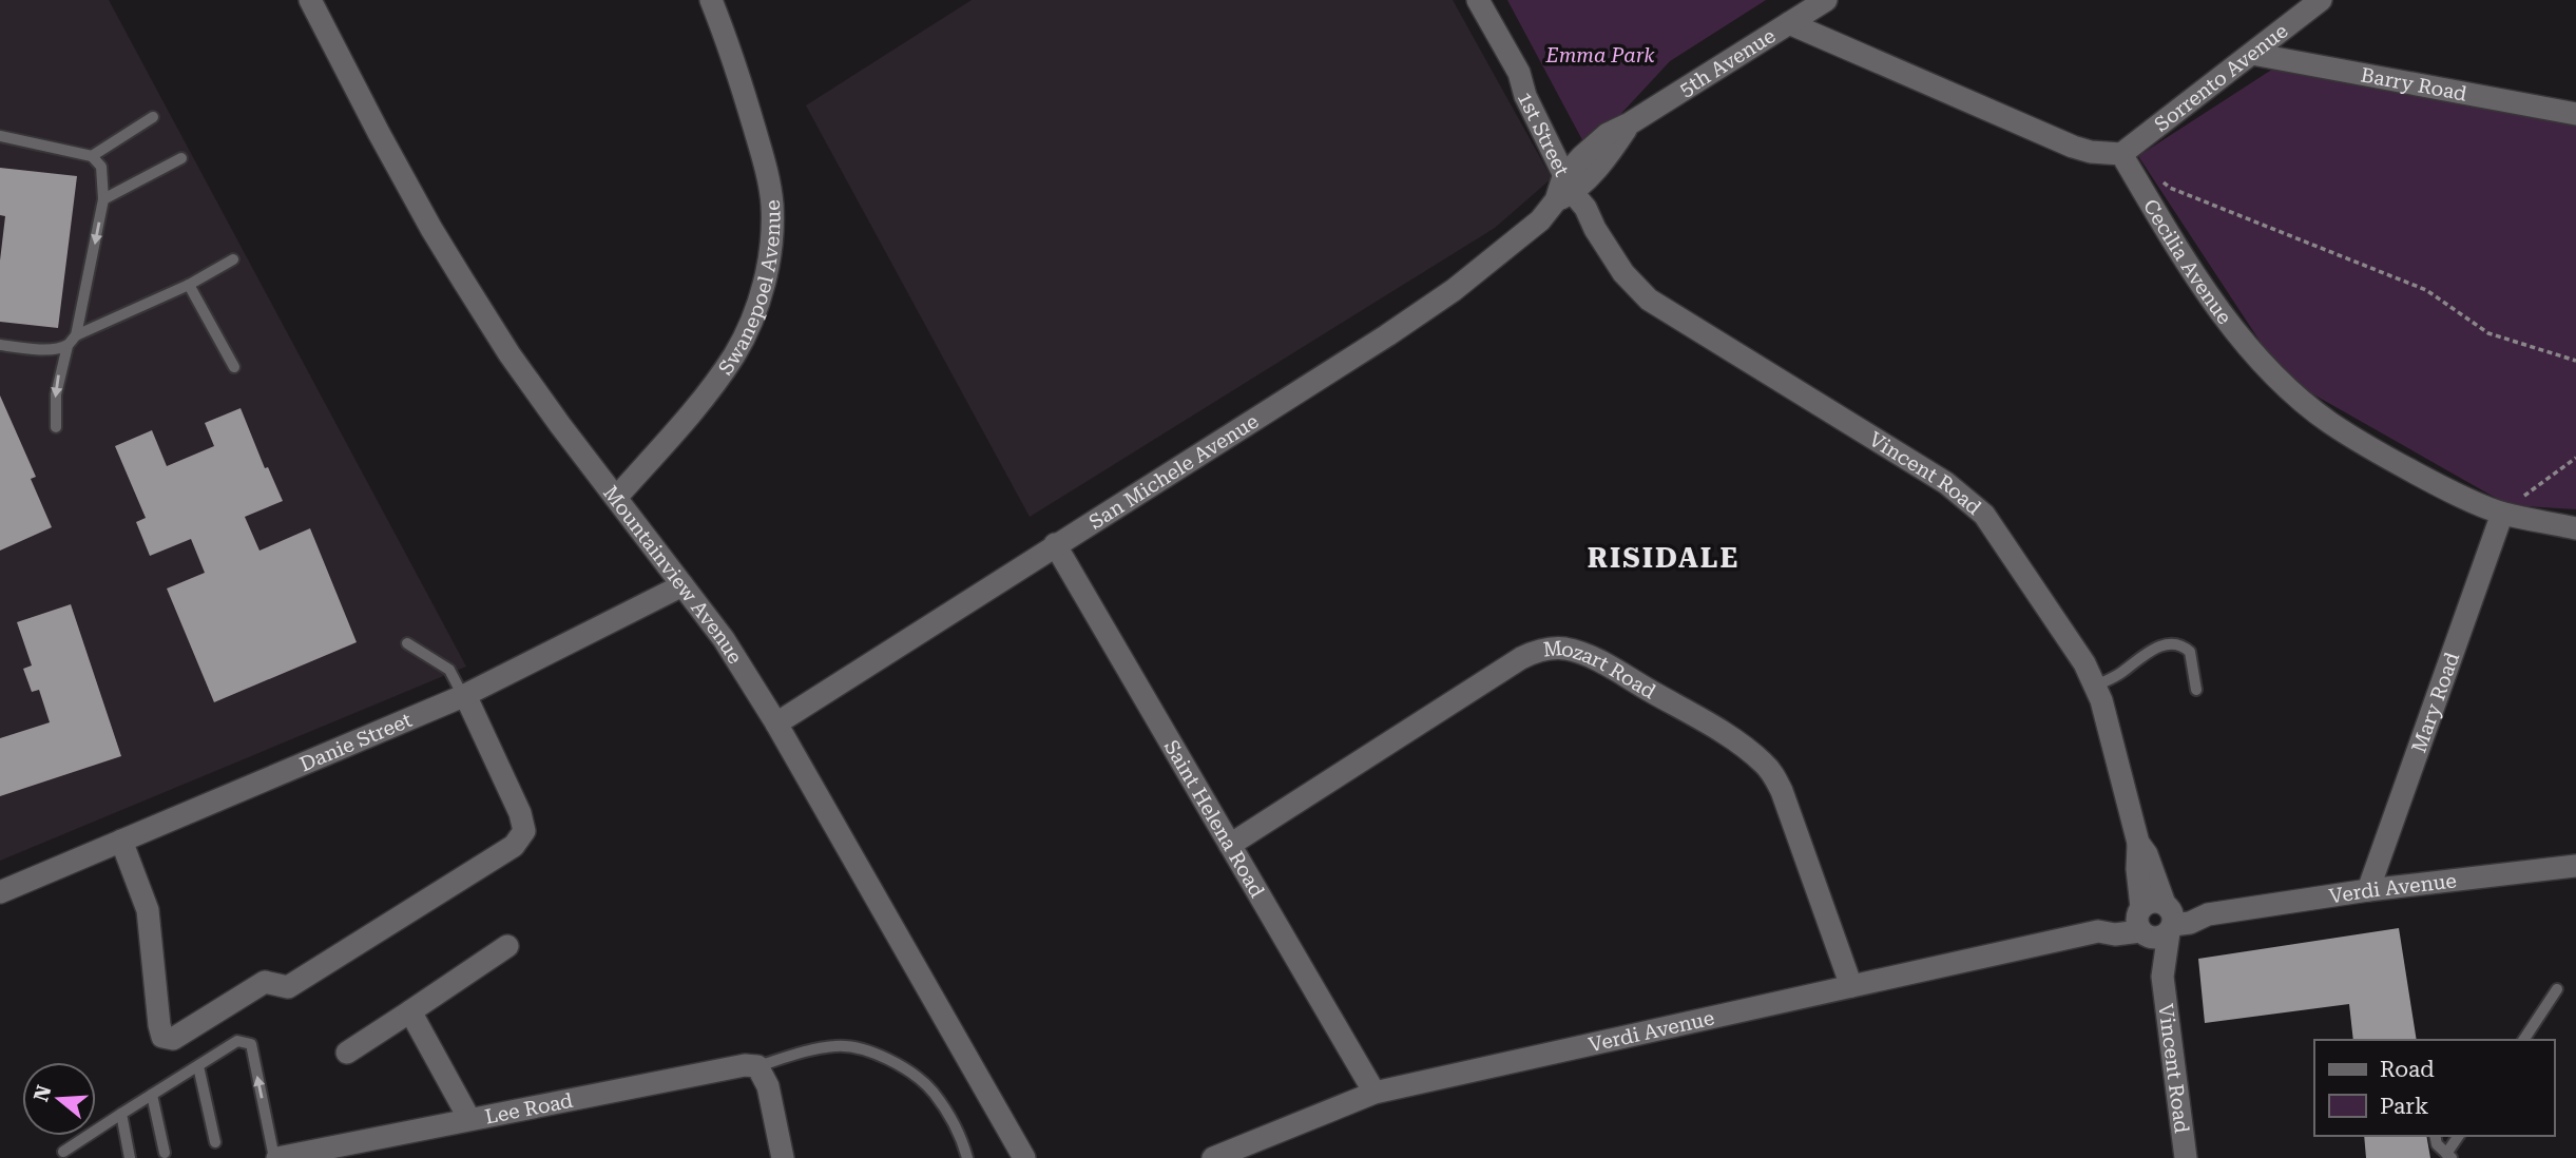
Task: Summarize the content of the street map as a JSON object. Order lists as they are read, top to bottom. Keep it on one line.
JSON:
{"streets":{"street":["5th Avenue","Sorrento Avenue","Barry Road","1st Street","Cecilia Avenue","Swanepoel Avenue","San Michele Avenue","Vincent Road","Mountainview Avenue","Mozart Road","Mary Road","Danie Street","Saint Helena Road","Verdi Avenue","Lee Road"]},"crossings":[["5th Avenue","San Michele Avenue"],["Sorrento Avenue","Barry Road"],["Sorrento Avenue","Cecilia Avenue"],["1st Street","San Michele Avenue"],["1st Street","Vincent Road"],["Cecilia Avenue","Mary Road"],["Swanepoel Avenue","Mountainview Avenue"],["San Michele Avenue","Vincent Road"],["San Michele Avenue","Mountainview Avenue"],["San Michele Avenue","Saint Helena Road"],["Vincent Road","Verdi Avenue"],["Mountainview Avenue","Danie Street"],["Mozart Road","Saint Helena Road"],["Mozart Road","Verdi Avenue"],["Mary Road","Verdi Avenue"],["Saint Helena Road","Verdi Avenue"]],"districts":["RISIDALE"],"parks":["Emma Park"],"legend":["Road","Park"],"north":"left"}
